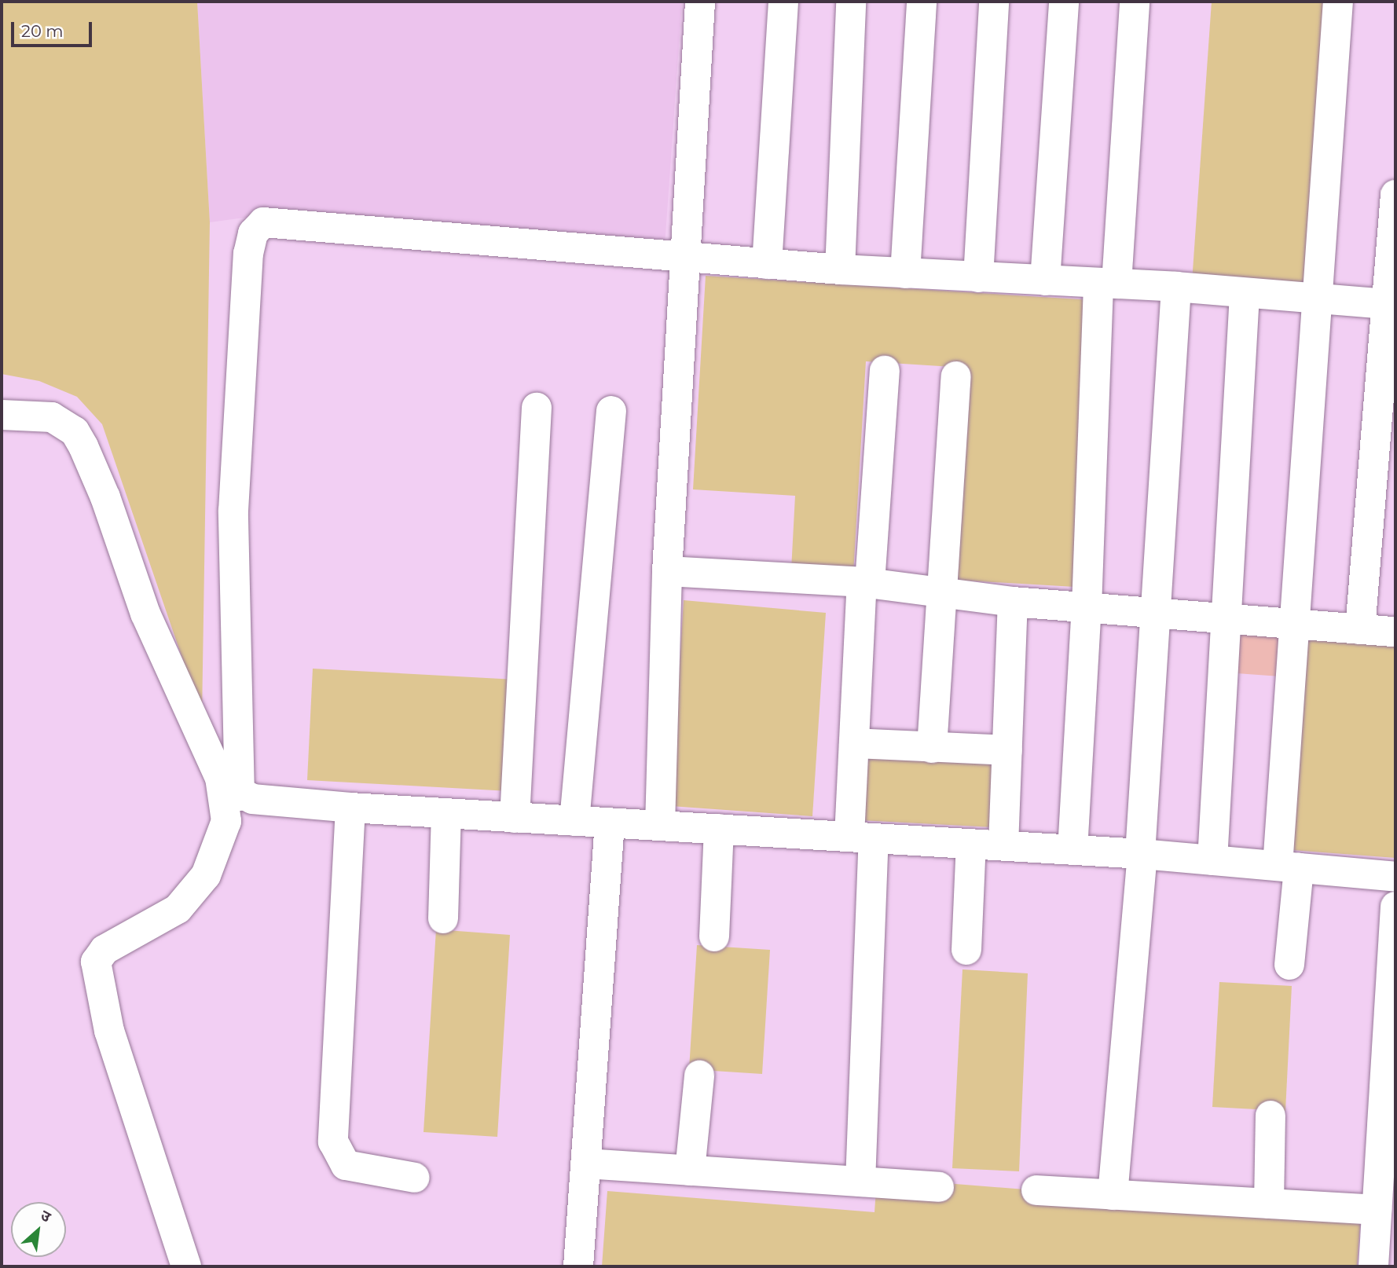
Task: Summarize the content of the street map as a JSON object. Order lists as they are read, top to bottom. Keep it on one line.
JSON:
{"scale_bar":"20 m","north":"top right"}
